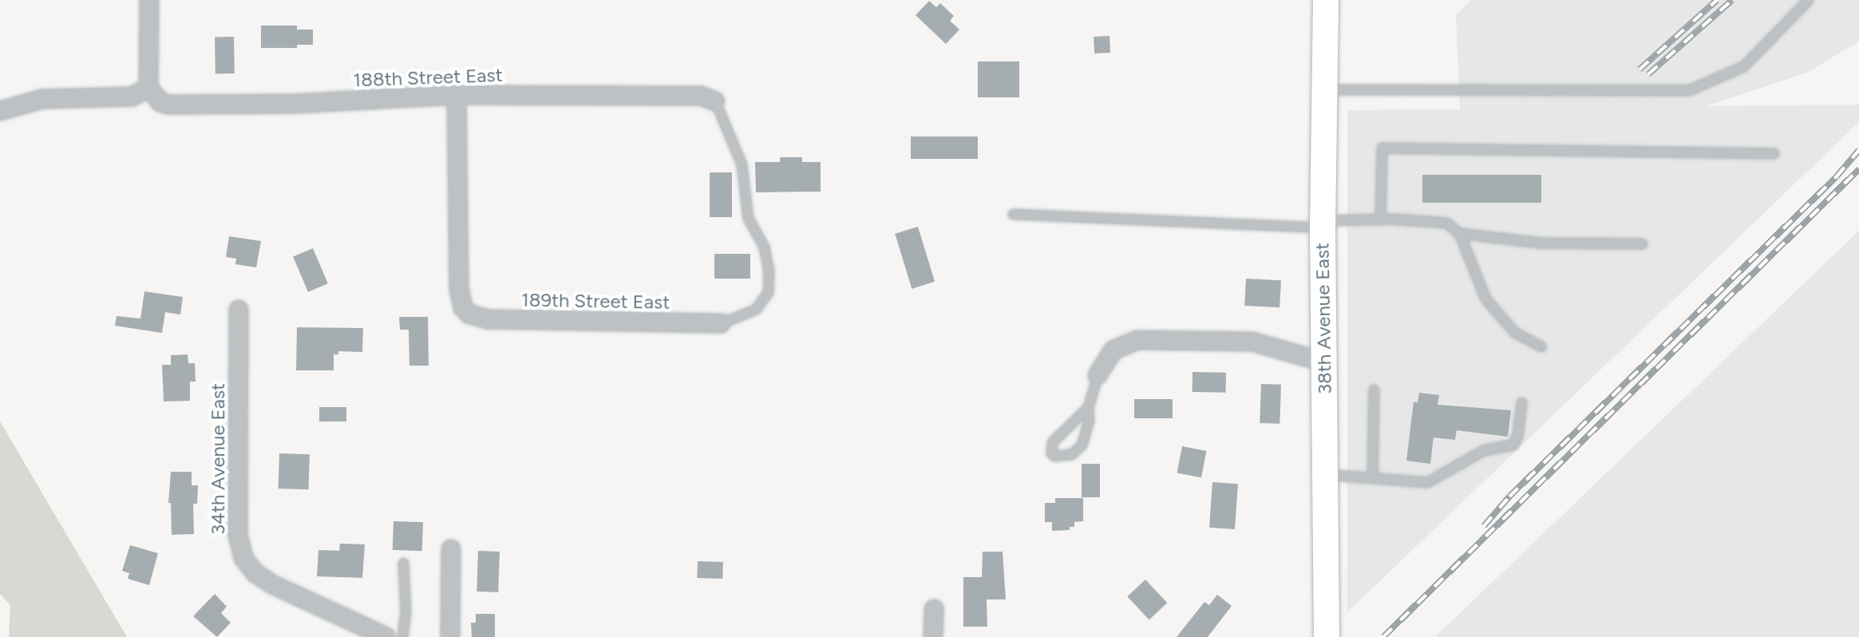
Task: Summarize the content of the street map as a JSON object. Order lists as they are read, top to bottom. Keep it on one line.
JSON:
{"streets":{"street":["188th Street East","189th Street East","38th Avenue East","34th Avenue East"]},"crossings":[["188th Street East","189th Street East"]]}
